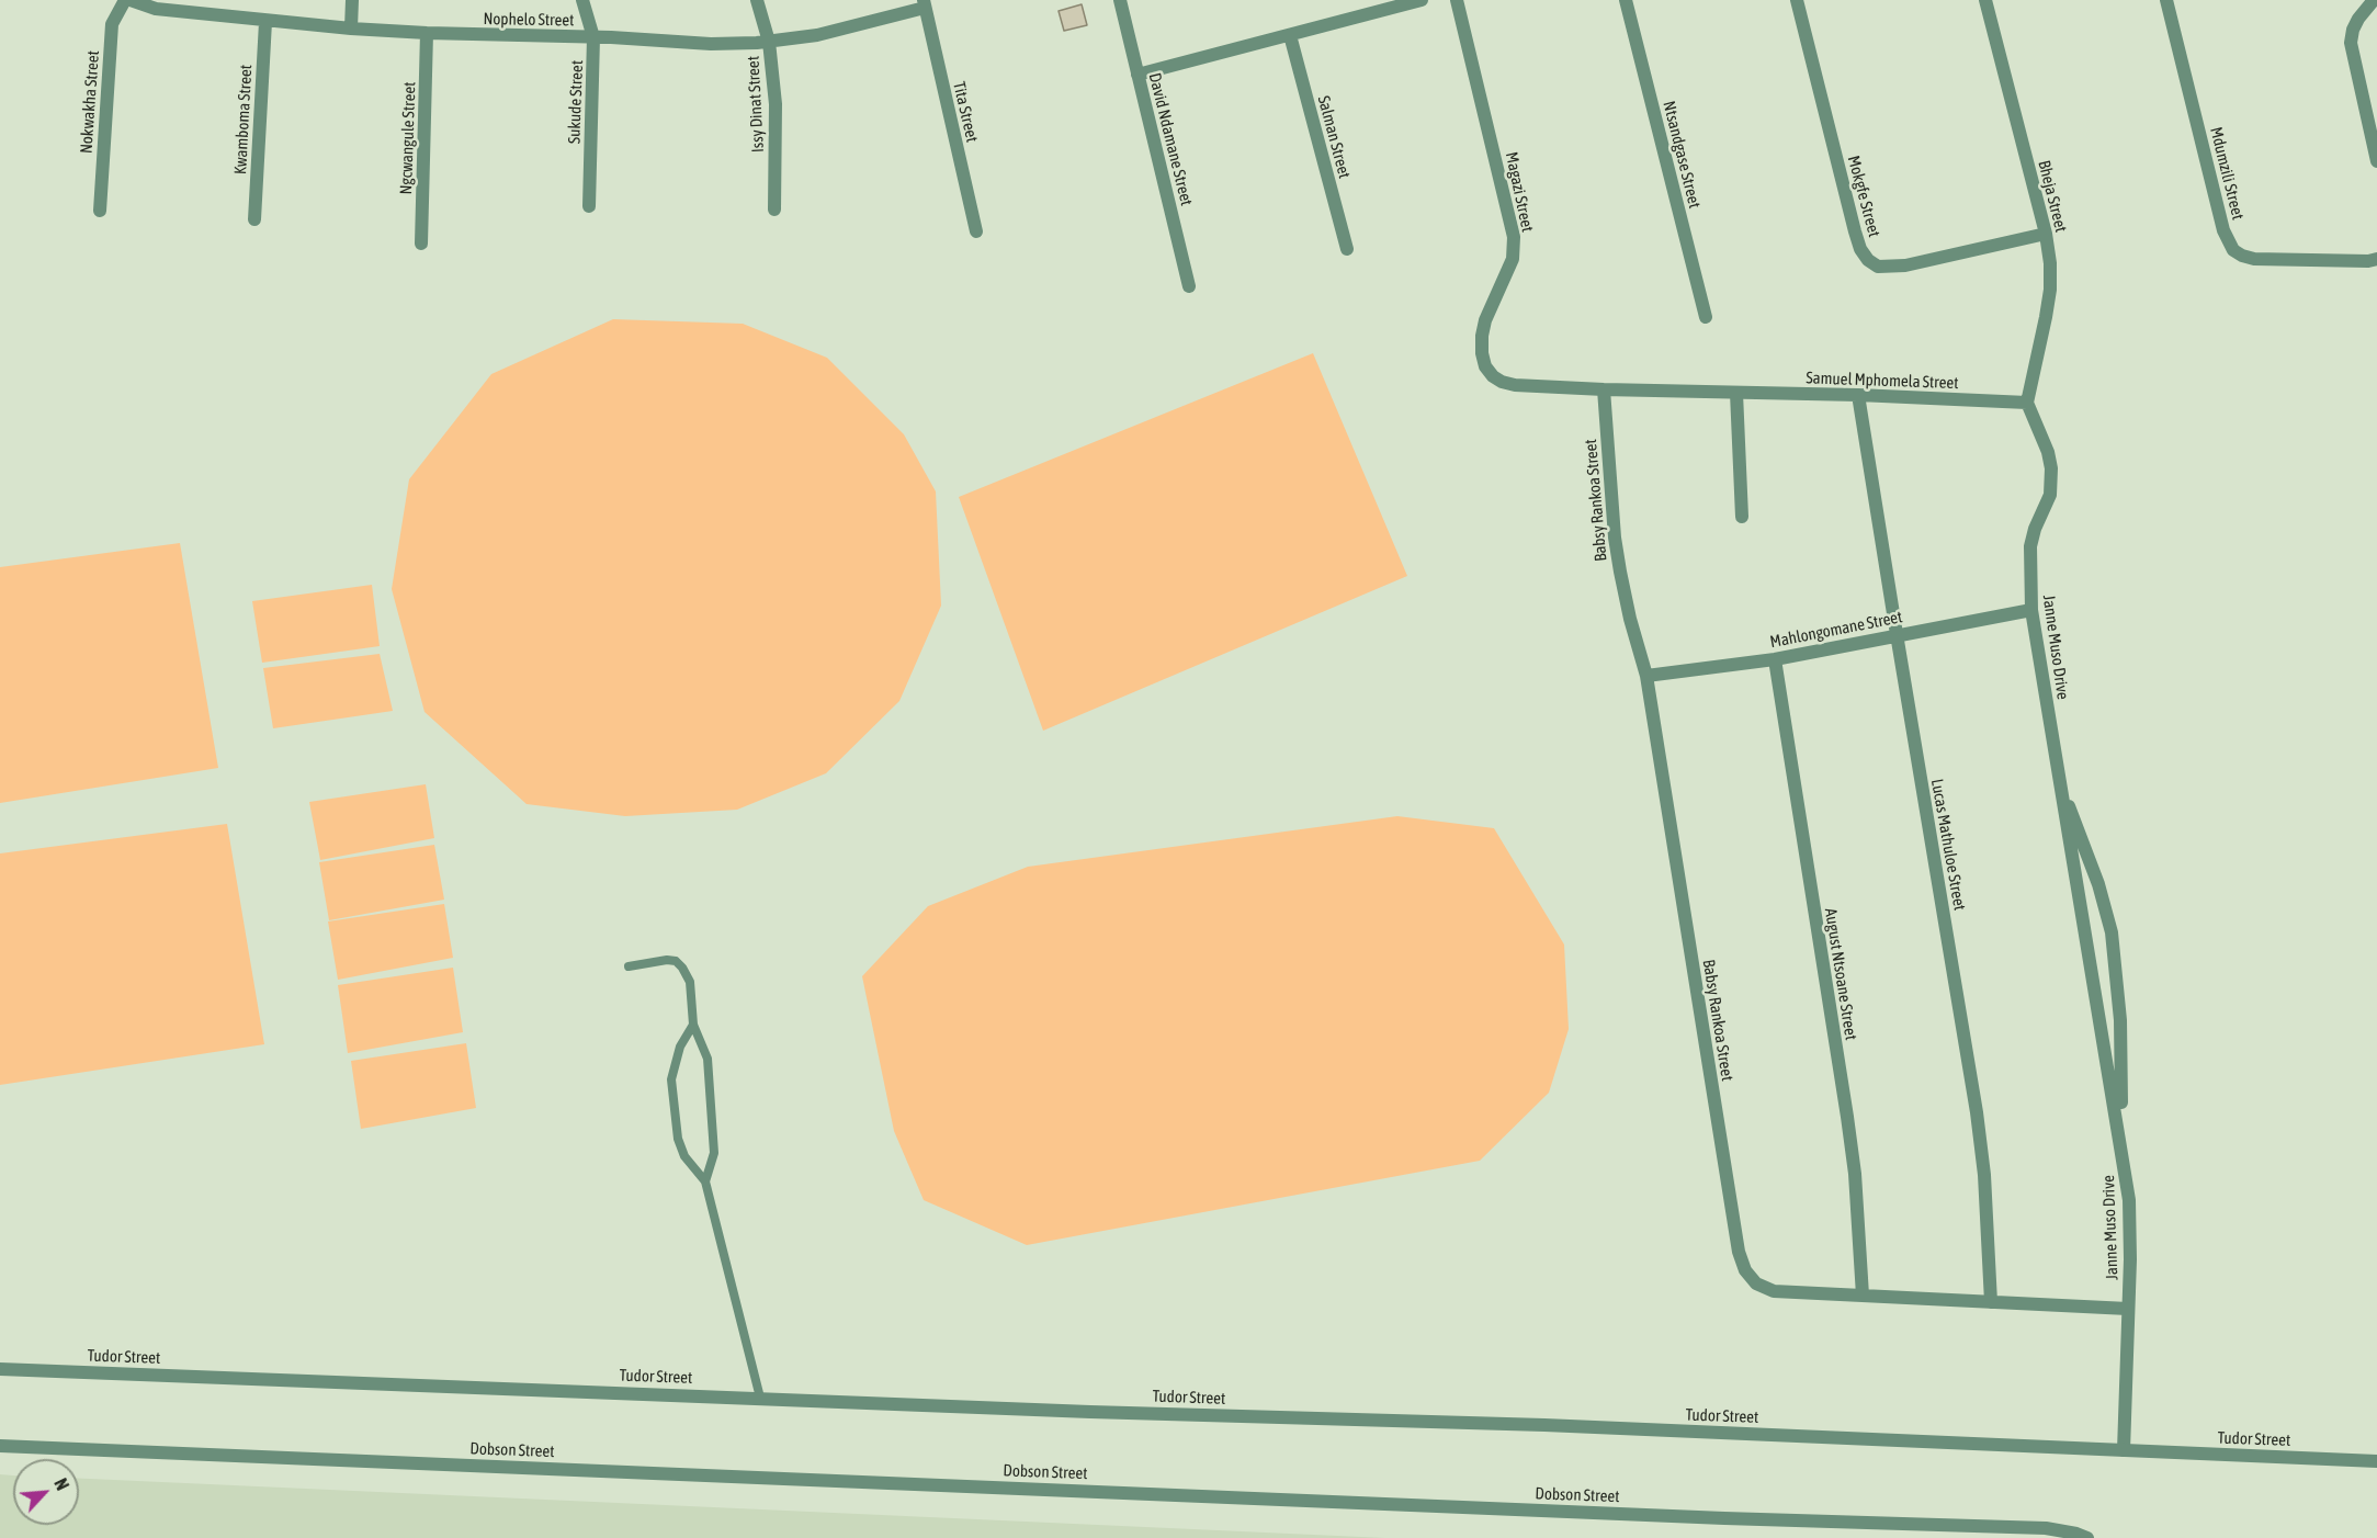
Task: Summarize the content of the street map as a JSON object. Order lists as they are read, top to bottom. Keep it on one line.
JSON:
{"streets":{"street":["Nophelo Street","Nokwakha Street","Sukude Street","Issy Dinat Street","Tita Street","Kwamboma Street","Salman Street","Ngcwangule Street","David Ndamane Street","Ntsandgase Street","Mdumzili Street","Magazi Street","Mokgfe Street","Bheja Street","Samuel Mphomela Street","Babsy Rankoa Street","Mahlongomane Street","Janne Muso Drive","Lucas Mathuloe Street","August Ntsoane Street","Tudor Street","Dobson Street"]},"crossings":[["Nophelo Street","Nokwakha Street"],["Nophelo Street","Sukude Street"],["Nophelo Street","Issy Dinat Street"],["Nophelo Street","Tita Street"],["Nophelo Street","Kwamboma Street"],["Nophelo Street","Ngcwangule Street"],["Magazi Street","Samuel Mphomela Street"],["Mokgfe Street","Bheja Street"],["Bheja Street","Samuel Mphomela Street"],["Bheja Street","Janne Muso Drive"],["Samuel Mphomela Street","Babsy Rankoa Street"],["Samuel Mphomela Street","Janne Muso Drive"],["Samuel Mphomela Street","Lucas Mathuloe Street"],["Babsy Rankoa Street","Mahlongomane Street"],["Babsy Rankoa Street","Janne Muso Drive"],["Babsy Rankoa Street","Lucas Mathuloe Street"],["Babsy Rankoa Street","August Ntsoane Street"],["Mahlongomane Street","Janne Muso Drive"],["Mahlongomane Street","Lucas Mathuloe Street"],["Mahlongomane Street","August Ntsoane Street"],["Janne Muso Drive","Tudor Street"]],"north":"top right"}
